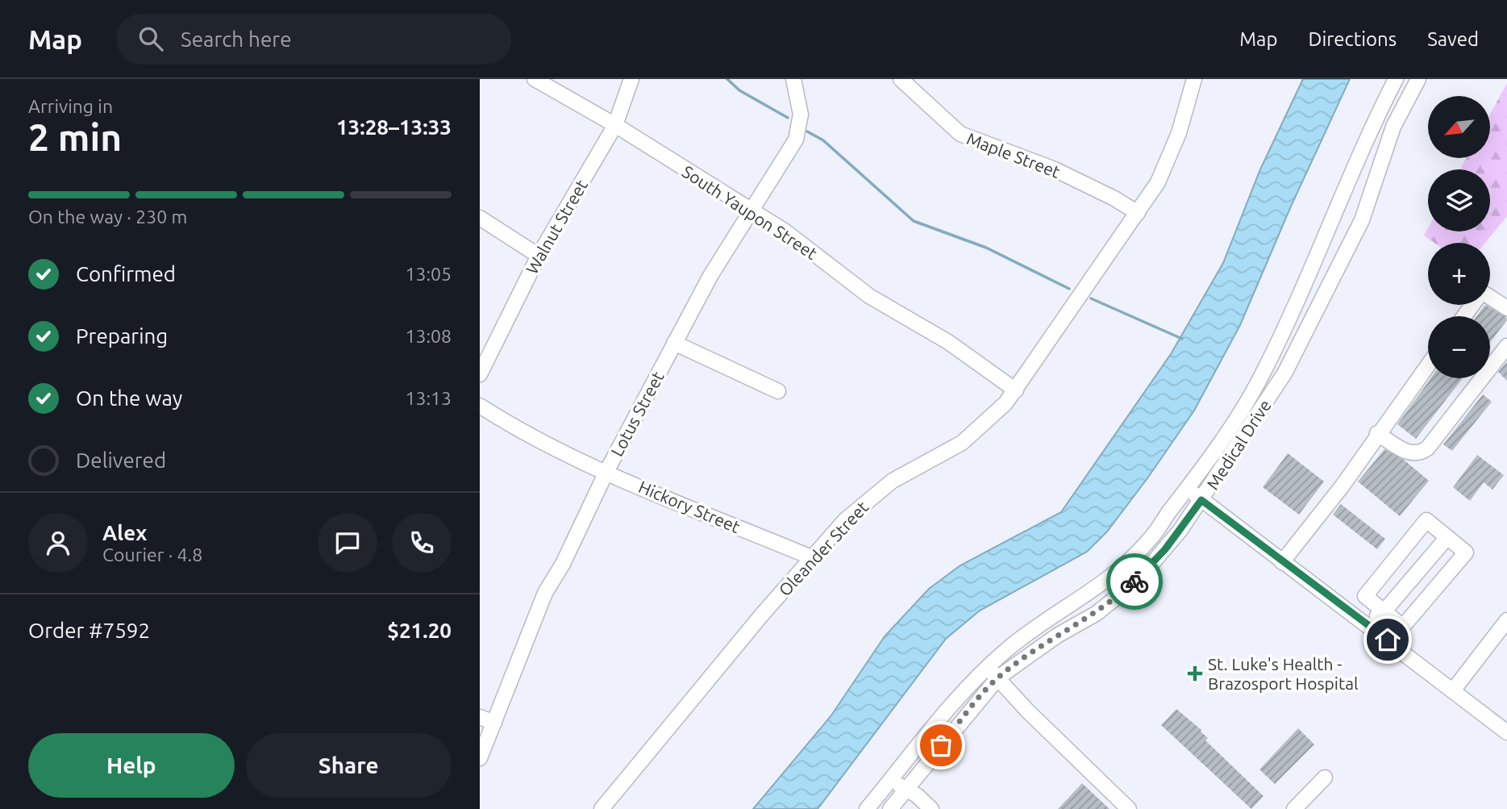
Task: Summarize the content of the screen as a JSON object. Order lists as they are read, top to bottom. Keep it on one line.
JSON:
{"streets":{"street":["Maple Street","South Yaupon Street","Walnut Street","Lotus Street","Medical Drive","Hickory Street","Oleander Street"]},"crossings":[["Maple Street","Oleander Street"],["South Yaupon Street","Walnut Street"],["South Yaupon Street","Lotus Street"],["South Yaupon Street","Oleander Street"],["Lotus Street","Hickory Street"],["Hickory Street","Oleander Street"]],"places":{"health":["St. Luke's Health - Brazosport Hospital"]},"north":"bottom left","page":{"header":"Map","search":"Search here","nav":["Map","Directions","Saved"],"heading":["2 min","Arriving in","13:28–13:33"],"panel":["Alex","Courier · 4.8","Order #7592","$21.20"],"map_buttons":["+","−"],"bar":"On the way · 230 m","list":[["Confirmed","13:05"],["Preparing","13:08"],["On the way","13:13"],"Delivered"],"buttons":["Help","Share"]}}
